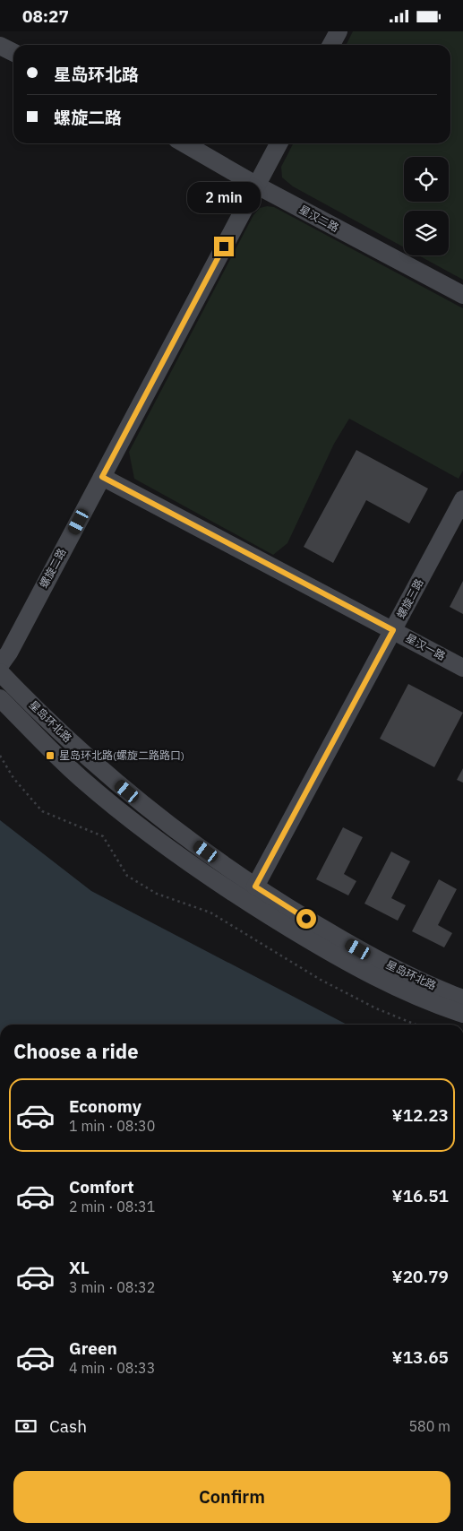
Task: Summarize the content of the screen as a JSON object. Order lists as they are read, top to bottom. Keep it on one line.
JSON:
{"streets":{"street":["星汉二路","螺旋二路","螺旋三路","星汉一路","星岛环北路"]},"crossings":[["星汉二路","螺旋二路"],["螺旋二路","星汉一路"],["螺旋三路","星汉一路"],["螺旋三路","星岛环北路"]],"places":{"transit":["星岛环北路(螺旋二路路口)"]},"page":{"status":"08:27","banner":["星岛环北路","螺旋二路"],"bubble":"2 min","heading":"Choose a ride","list":[{"name":"Economy","note":"1 min · 08:30","value":"¥12.23"},{"name":"Comfort","note":"2 min · 08:31","value":"¥16.51"},{"name":"XL","note":"3 min · 08:32","value":"¥20.79"},{"name":"Green","note":"4 min · 08:33","value":"¥13.65"}],"pay":["Cash","580 m"],"buttons":"Confirm"}}
